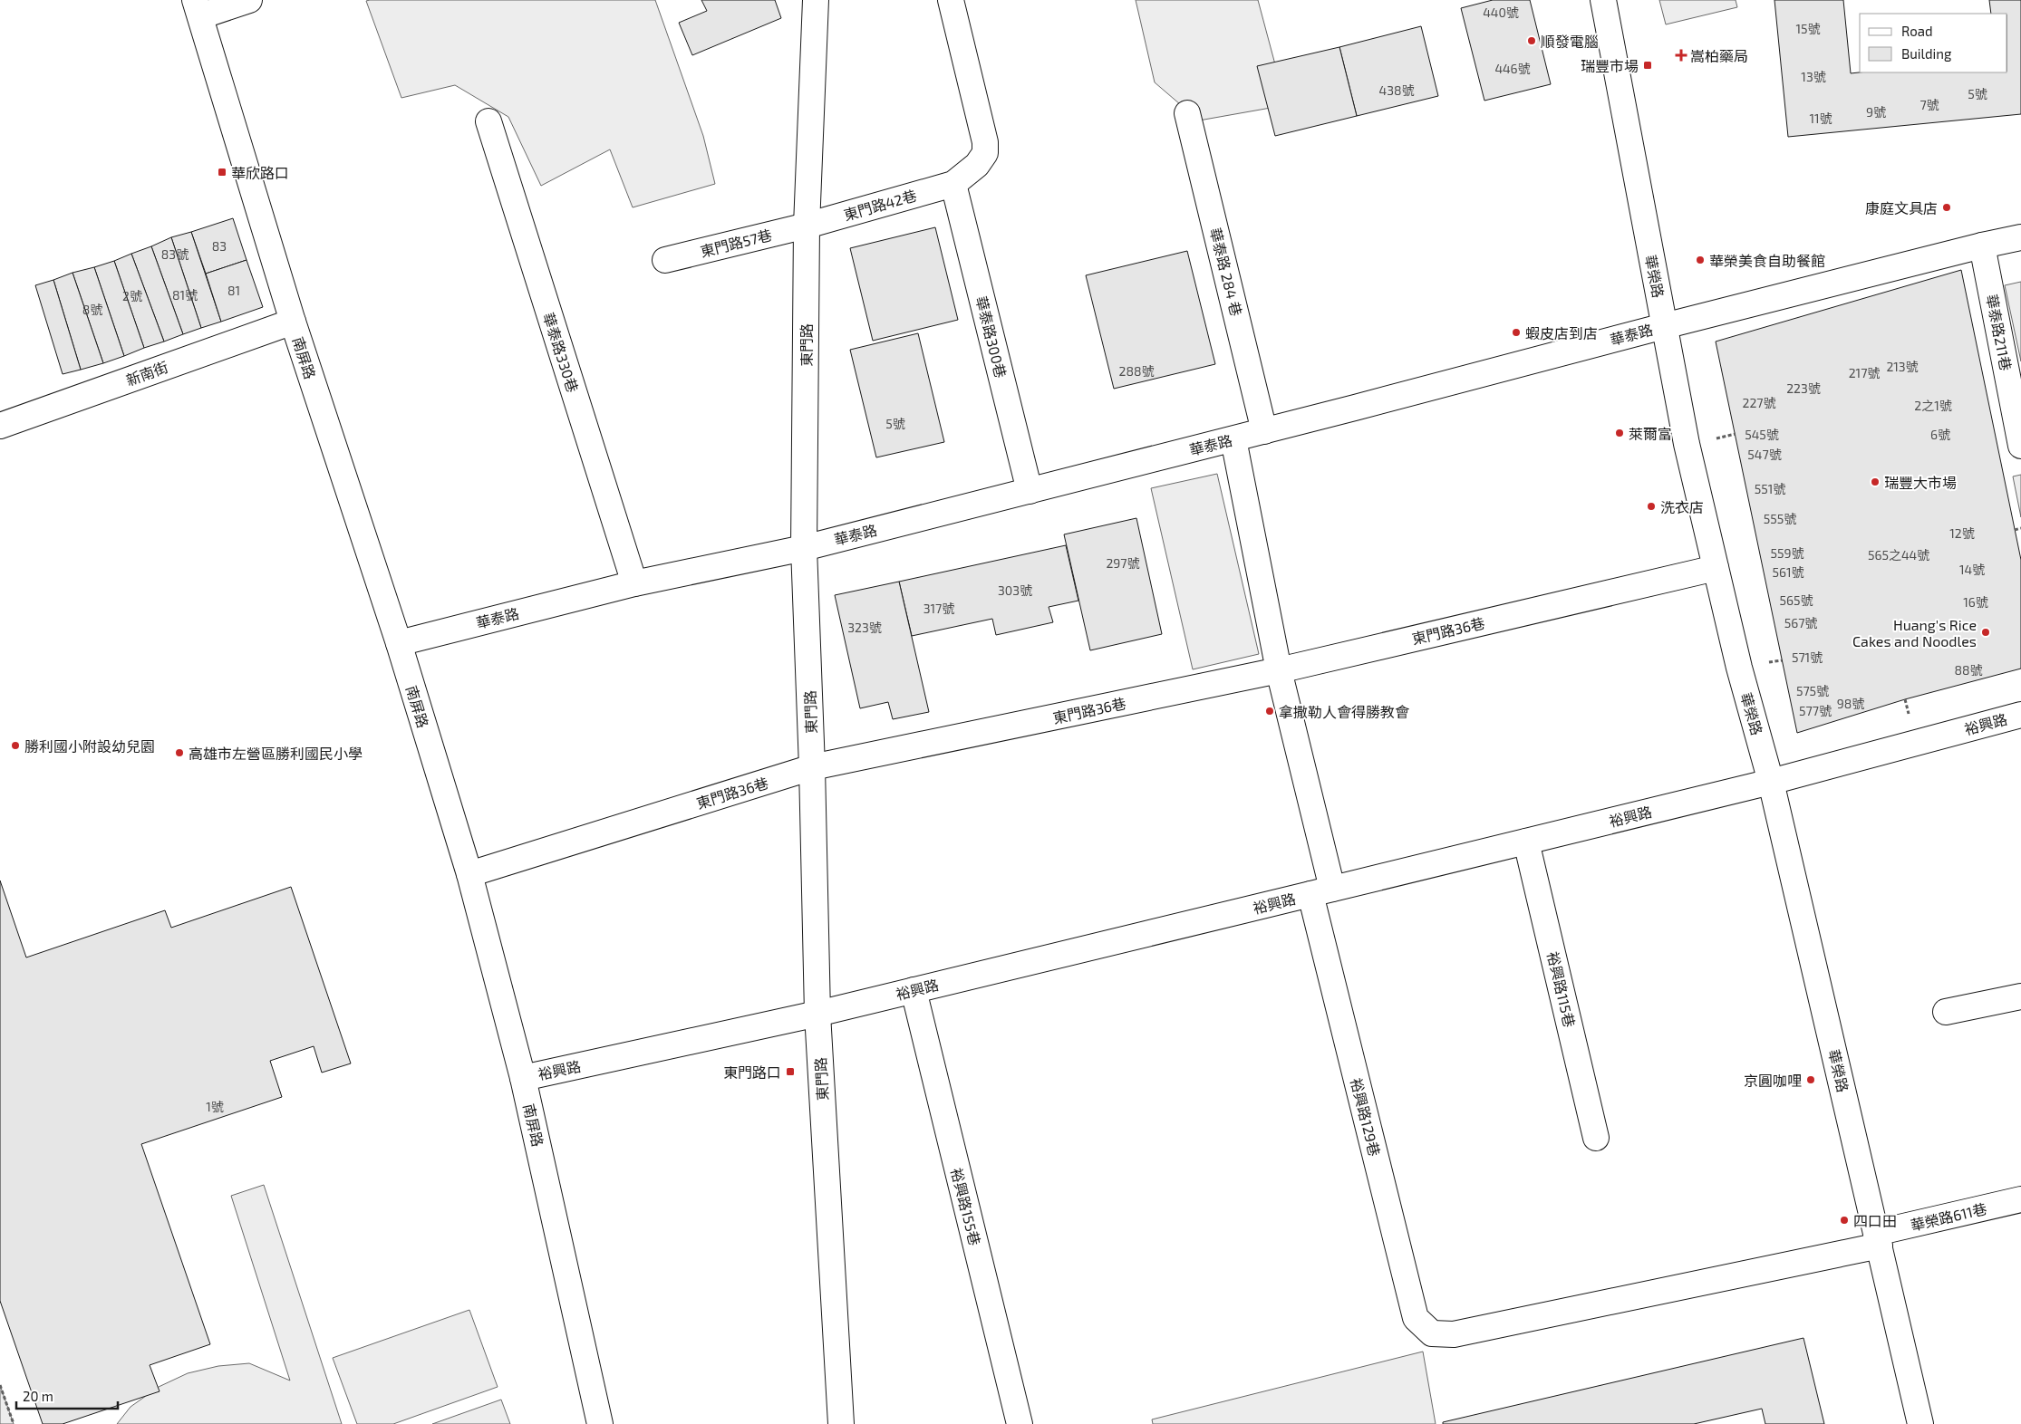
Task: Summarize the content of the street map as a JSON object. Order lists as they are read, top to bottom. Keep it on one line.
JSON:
{"streets":{"street":["東門路42巷","東門路57巷","華泰路 284 巷","華榮路","華泰路211巷","華泰路","華泰路300巷","東門路","華泰路330巷","南屏路","新南街","東門路36巷","裕興路","裕興路115巷","裕興路129巷","裕興路155巷","華榮路611巷"]},"crossings":[["東門路42巷","東門路57巷"],["東門路42巷","華泰路300巷"],["東門路42巷","東門路"],["東門路57巷","東門路"],["華泰路 284 巷","華泰路"],["華榮路","華泰路"],["華榮路","東門路36巷"],["華榮路","裕興路"],["華榮路","華榮路611巷"],["華泰路211巷","華泰路"],["華泰路","華泰路300巷"],["華泰路","東門路"],["華泰路","華泰路330巷"],["華泰路","南屏路"],["華泰路","裕興路129巷"],["東門路","東門路36巷"],["東門路","裕興路"],["南屏路","新南街"],["南屏路","東門路36巷"],["南屏路","裕興路"],["東門路36巷","裕興路129巷"],["裕興路","裕興路115巷"],["裕興路","裕興路129巷"],["裕興路","裕興路155巷"],["裕興路129巷","華榮路611巷"]],"places":{"other":["順發電腦","康庭文具店","華榮美食自助餐館","蝦皮店到店","萊爾富","瑞豐大市場","洗衣店","Huang's Rice Cakes and Noodles","拿撒勒人會得勝教會","勝利國小附設幼兒園","高雄市左營區勝利國民小學","京圓咖哩","四口田"],"health":["嵩柏藥局"],"transit":["瑞豐市場","華欣路口","東門路口"]},"house_numbers":["440號","15號","446號","13號","438號","5號","7號","9號","11號","83","83號","81","81號","2號","8號","213號","288號","217號","223號","227號","2之1號","5號","545號","6號","547號","551號","555號","12號","559號","565之44號","297號","14號","561號","303號","565號","16號","317號","567號","323號","571號","88號","575號","98號","577號","1號"],"legend":["Road","Building"],"scale_bar":"20 m"}
